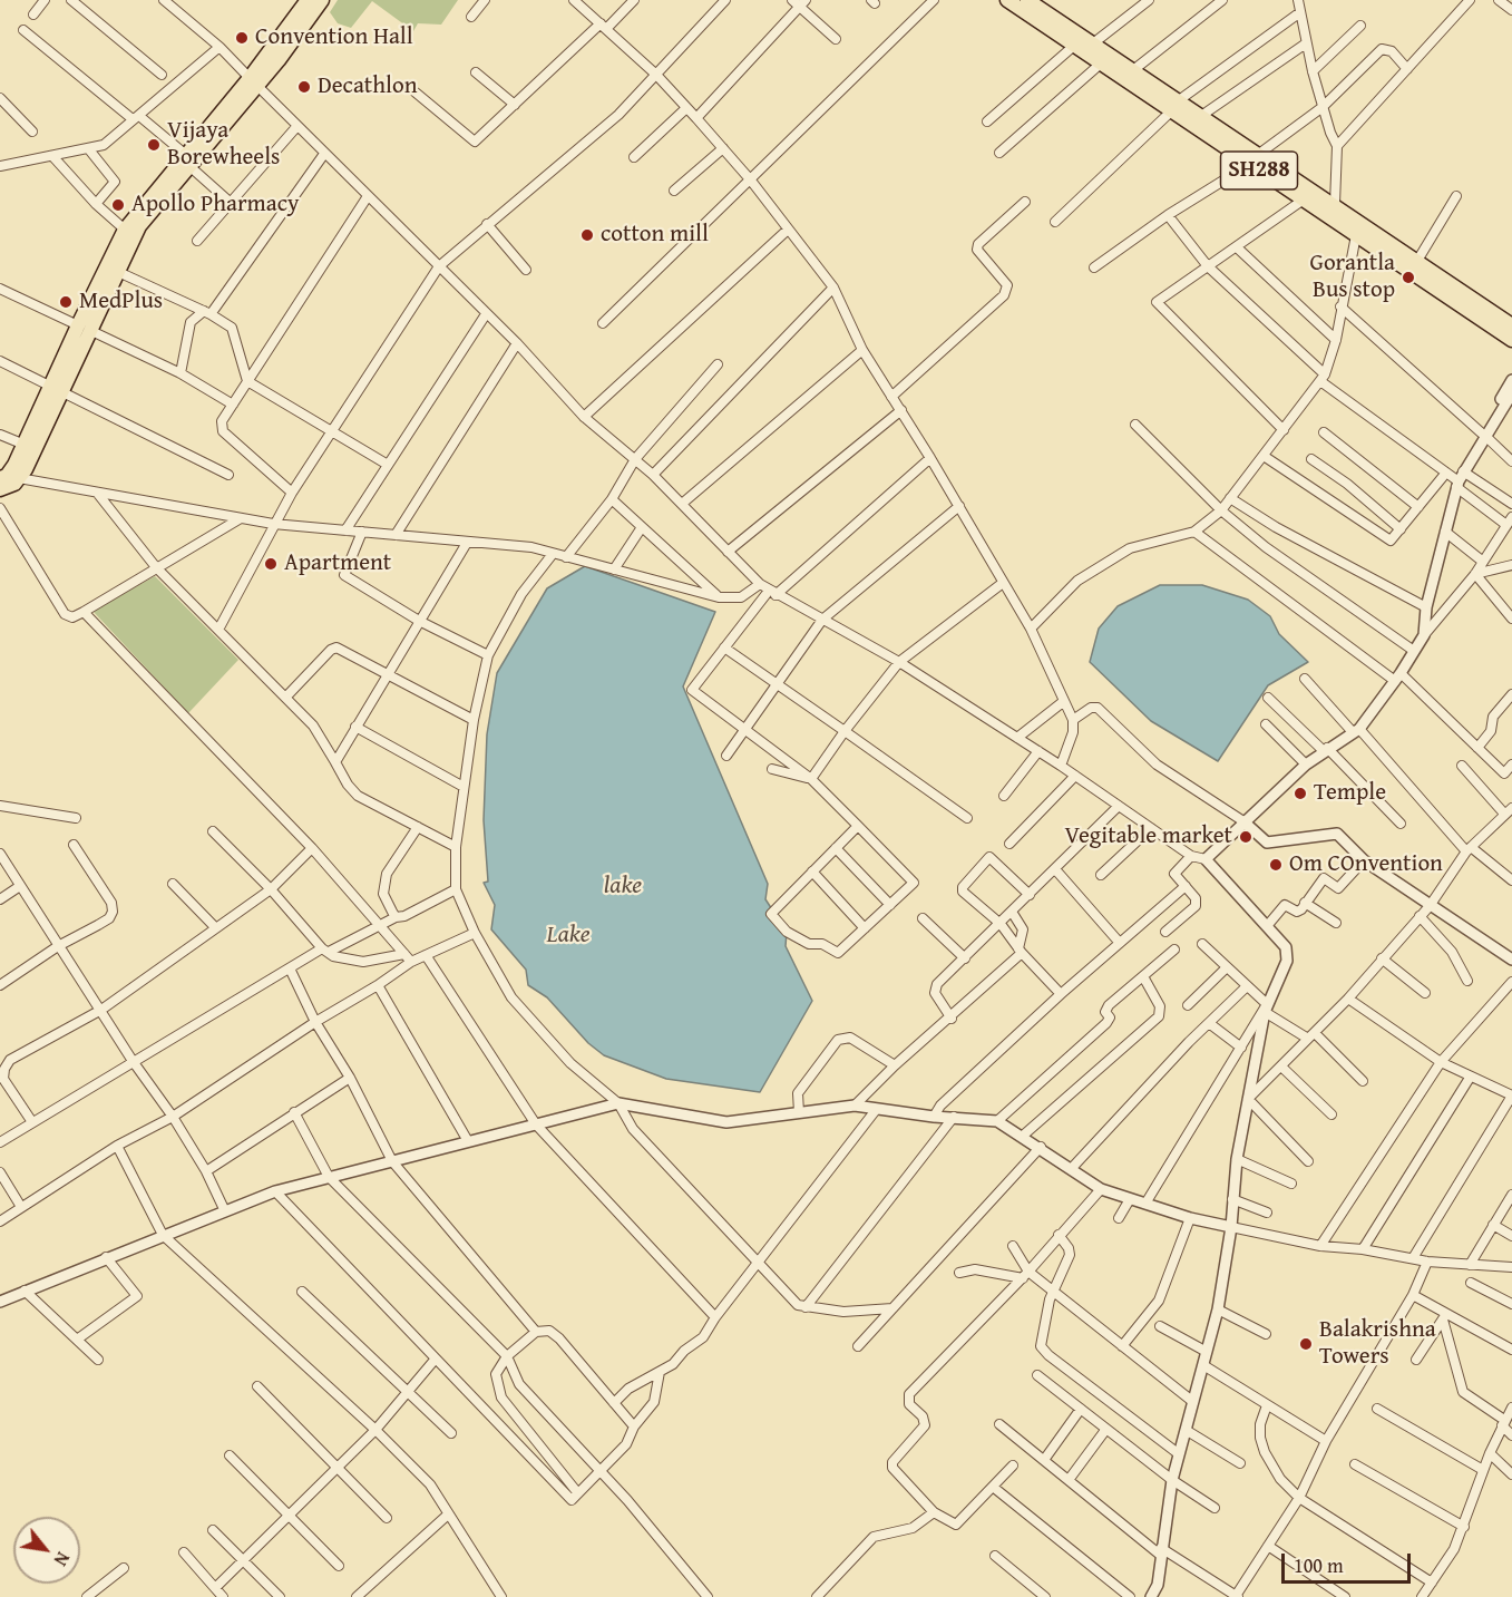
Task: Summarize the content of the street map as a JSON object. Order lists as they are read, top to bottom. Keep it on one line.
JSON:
{"streets":{"main road":["SH288"]},"water":["lake","Lake"],"places":["Convention Hall","Decathlon","Vijaya Borewheels","Apollo Pharmacy","cotton mill","Gorantla Bus stop","MedPlus","Apartment","Temple","Vegitable market","Om COnvention","Balakrishna Towers"],"scale_bar":"100 m","north":"bottom right"}
